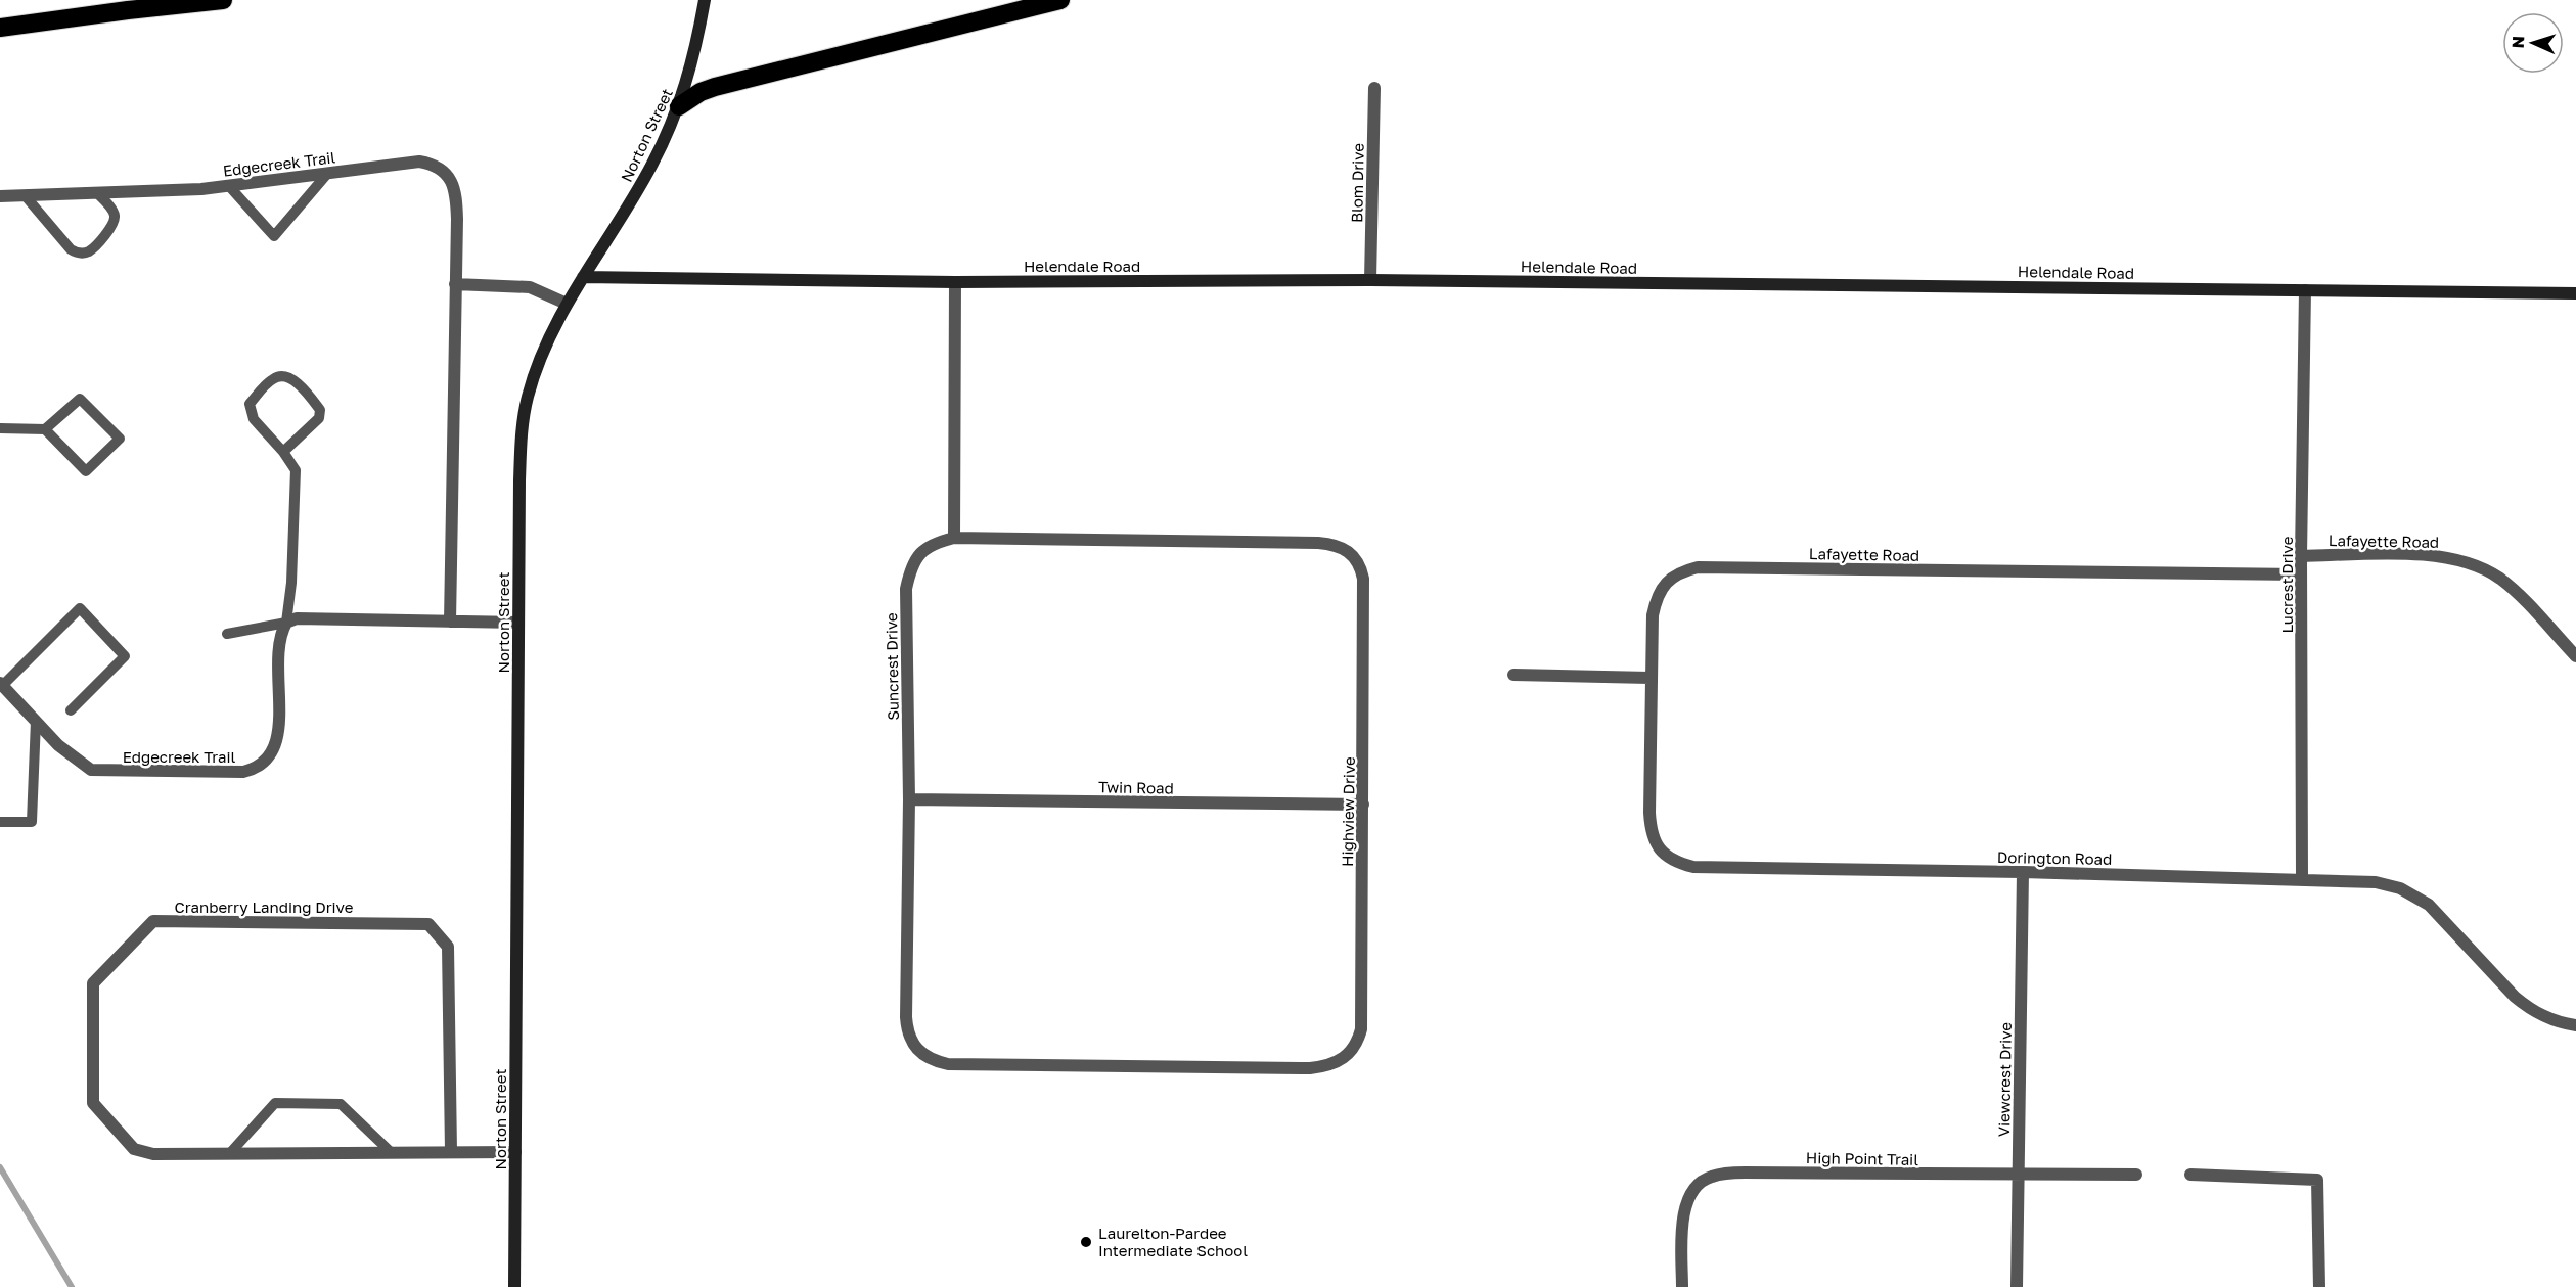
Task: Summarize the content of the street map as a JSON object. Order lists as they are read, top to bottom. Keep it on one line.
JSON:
{"streets":{"street":["Norton Street","Edgecreek Trail","Blom Drive","Helendale Road","Lafayette Road","Lucrest Drive","Suncrest Drive","Twin Road","Highview Drive","Dorington Road","Cranberry Landing Drive","Viewcrest Drive","High Point Trail"]},"crossings":[["Norton Street","Helendale Road"],["Norton Street","Cranberry Landing Drive"],["Blom Drive","Helendale Road"],["Helendale Road","Lucrest Drive"],["Lafayette Road","Lucrest Drive"],["Lafayette Road","Dorington Road"],["Lucrest Drive","Dorington Road"],["Suncrest Drive","Twin Road"],["Suncrest Drive","Highview Drive"],["Twin Road","Highview Drive"],["Dorington Road","Viewcrest Drive"],["Viewcrest Drive","High Point Trail"]],"places":["Laurelton-Pardee Intermediate School"],"north":"left"}
